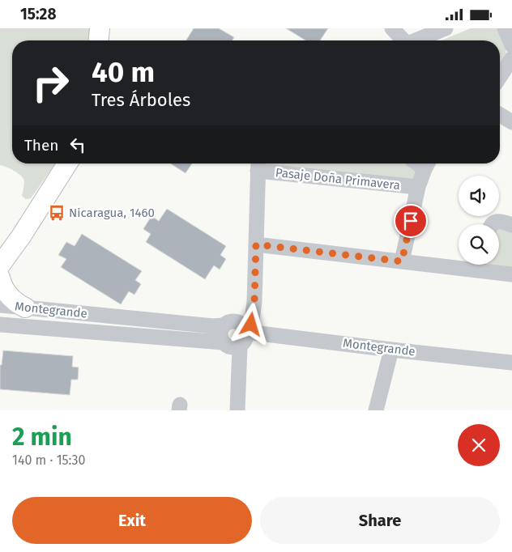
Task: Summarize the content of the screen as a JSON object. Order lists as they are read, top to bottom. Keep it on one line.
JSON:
{"streets":{"street":["Pasaje Doña Primavera","Montegrande"]},"places":{"bus stop":["Nicaragua, 1460"]},"page":{"status":"15:28","turn":["40 m","Tres Árboles"],"then":"Then","heading":["2 min","140 m · 15:30"],"buttons":["Exit","Share"]}}
